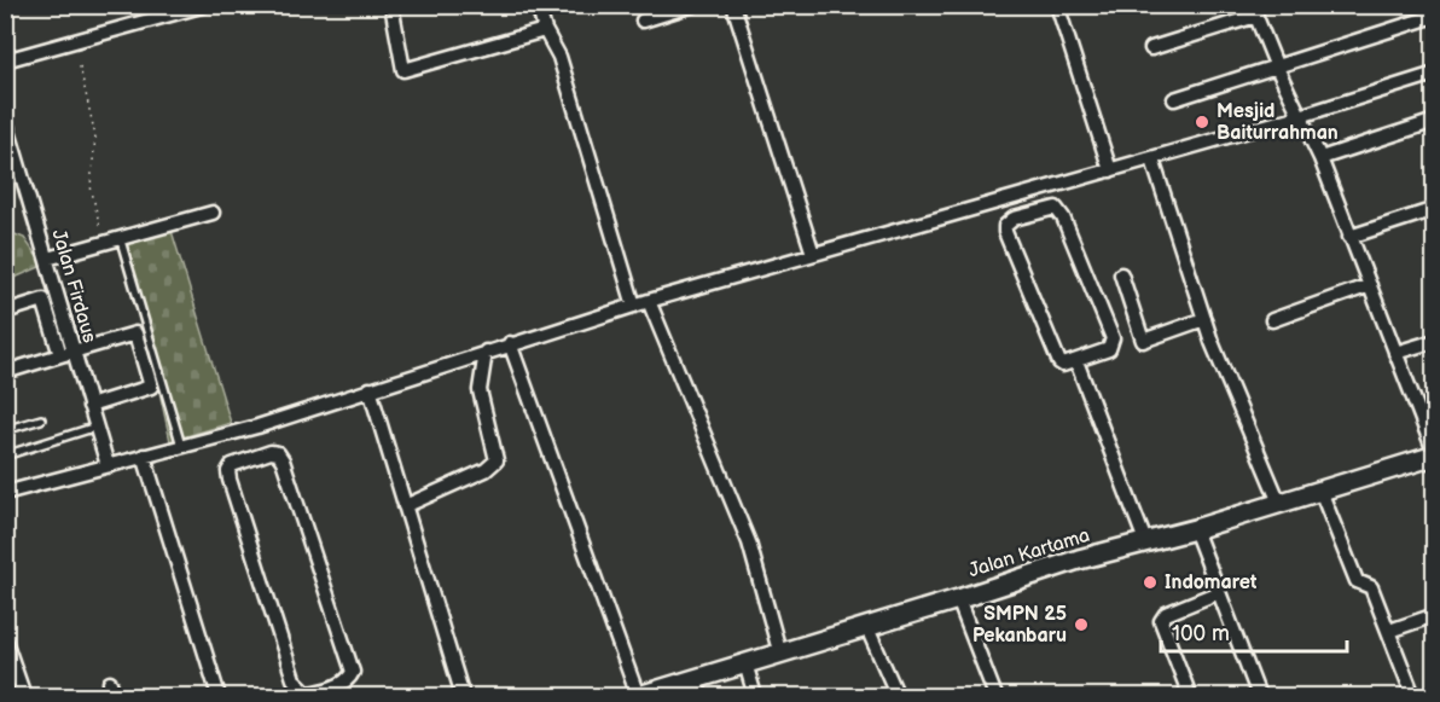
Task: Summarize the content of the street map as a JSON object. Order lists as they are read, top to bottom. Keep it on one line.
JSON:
{"streets":{"main road":["Jalan Kartama"],"street":["Jalan Firdaus"]},"places":["Mesjid Baiturrahman","Indomaret","SMPN 25 Pekanbaru"],"scale_bar":"100 m"}
